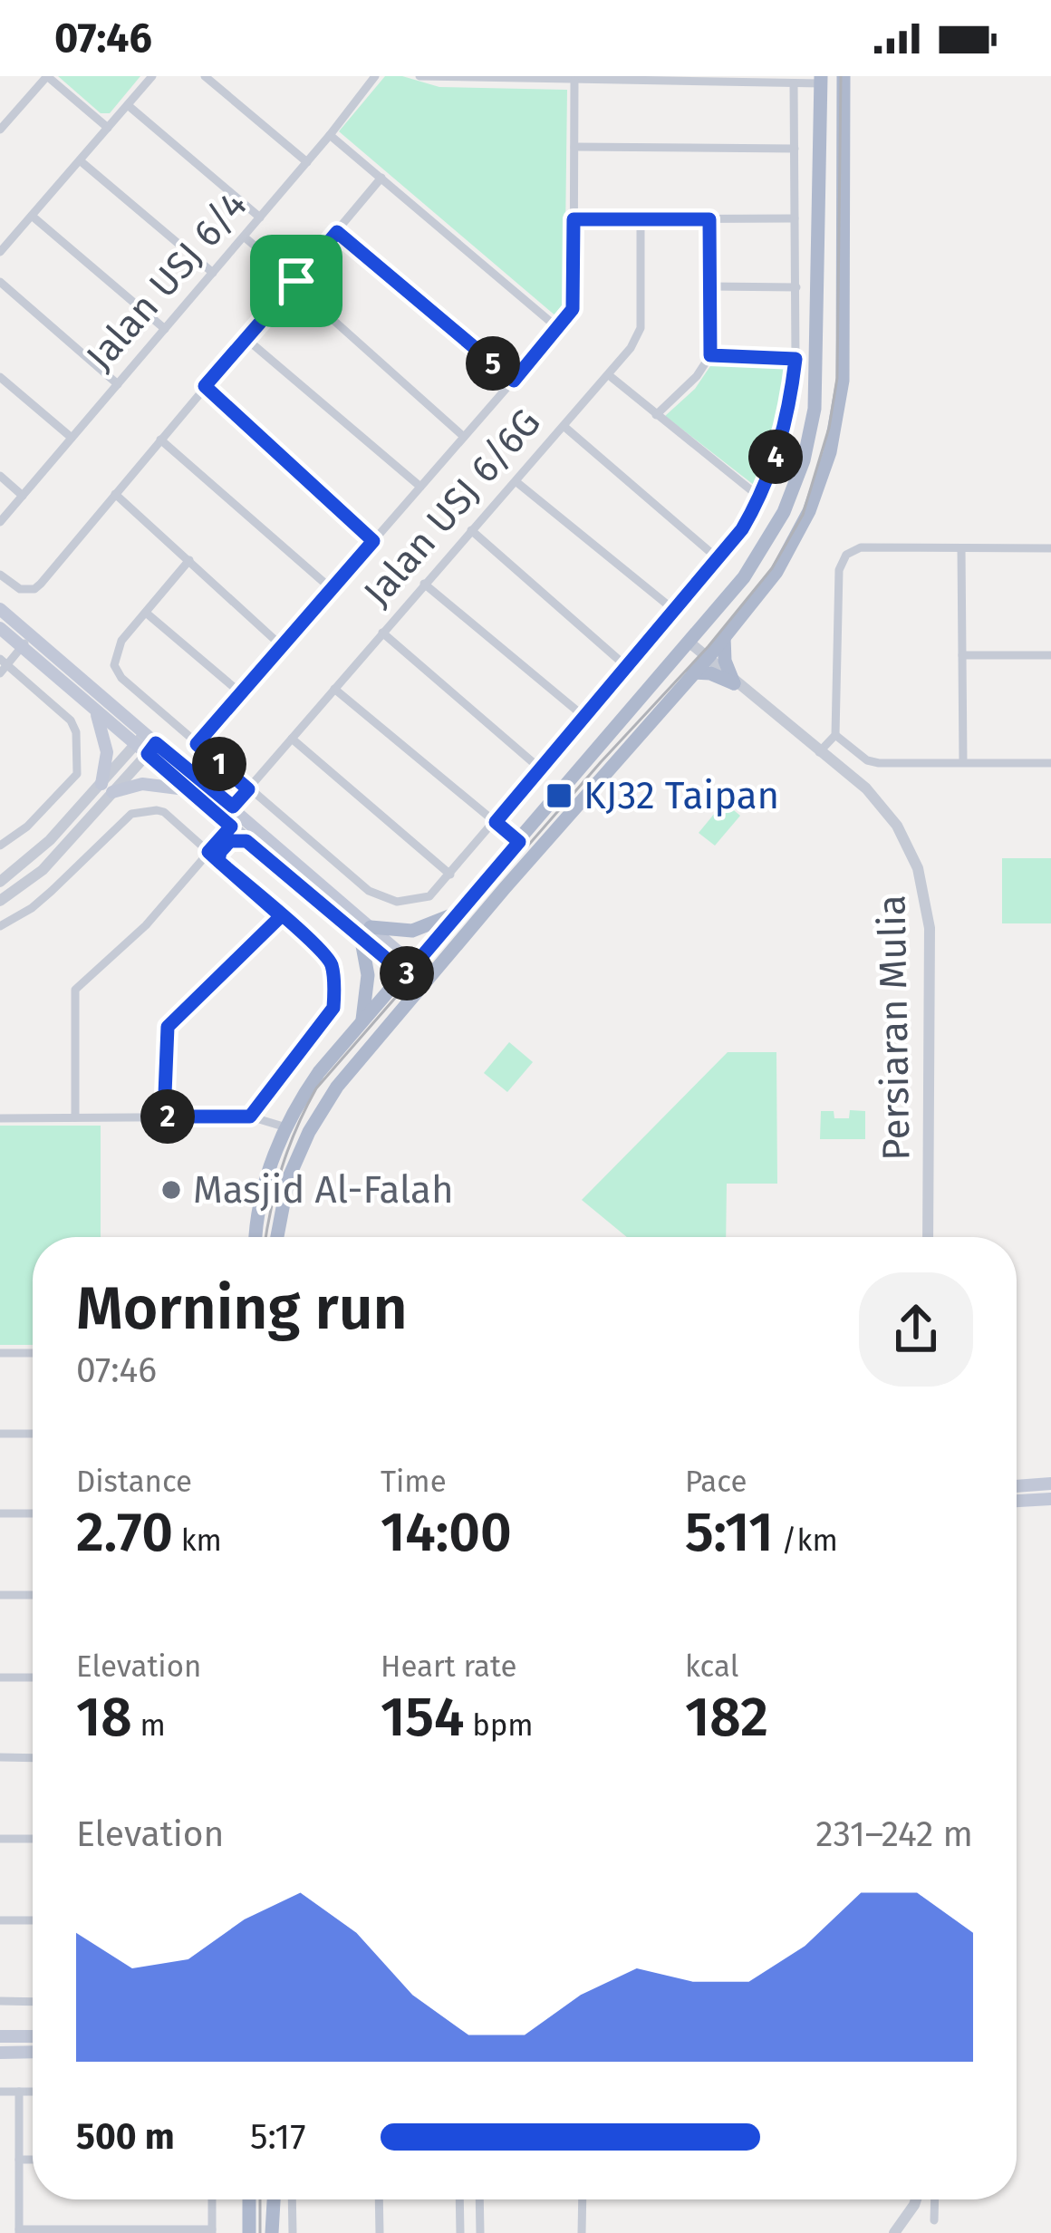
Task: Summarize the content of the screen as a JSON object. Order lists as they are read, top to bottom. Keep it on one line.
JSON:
{"streets":{"street":["Jalan USJ 6/4","Jalan USJ 6/6G","Persiaran Mulia"]},"places":{"transit":["KJ32 Taipan"],"other":["Masjid Al-Falah"]},"page":{"status":"07:46","pins":["5","4","1","3","2"],"heading":["Morning run","07:46"],"stats":[["Distance","2.70 km"],["Time","14:00"],["Pace","5:11 /km"],["Elevation","18 m"],["Heart rate","154 bpm"],["kcal","182"]],"chart":["Elevation","231–242 m"],"list":[{"name":"500 m","note":"5:17"}]}}
